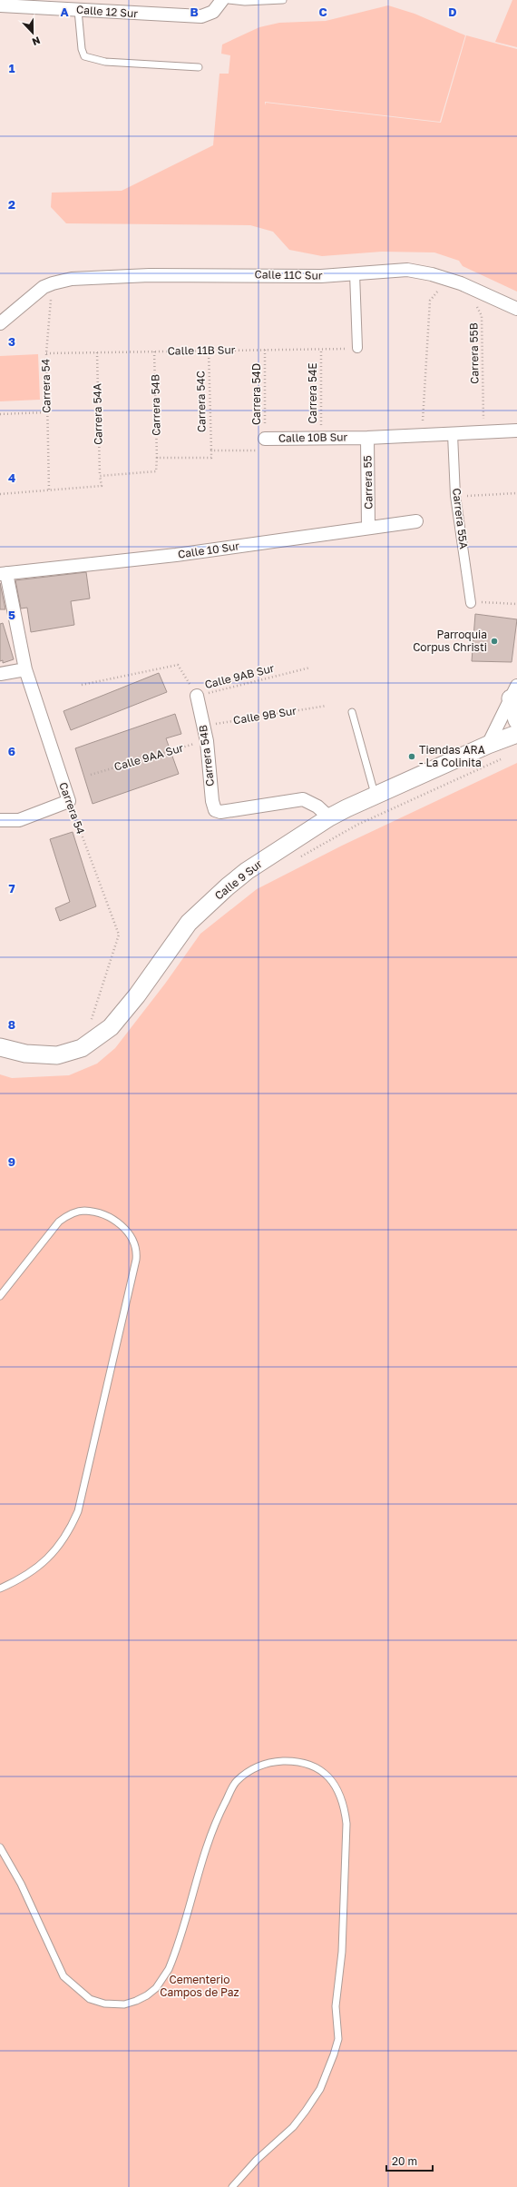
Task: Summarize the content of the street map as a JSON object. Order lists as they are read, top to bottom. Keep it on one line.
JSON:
{"streets":{"main road":["Calle 9 Sur"],"street":["Calle 12 Sur","Calle 11C Sur","Carrera 54","Carrera 54B","Calle 10B Sur","Carrera 55","Carrera 55A","Calle 10 Sur"],"path":["Calle 11B Sur","Carrera 55B","Carrera 54E","Carrera 54D","Carrera 54C","Carrera 54A","Calle 9AB Sur","Calle 9B Sur","Calle 9AA Sur"]},"crossings":[["Calle 11C Sur","Carrera 54"],["Calle 11B Sur","Carrera 54"],["Calle 11B Sur","Carrera 54E"],["Calle 11B Sur","Carrera 54D"],["Calle 11B Sur","Carrera 54C"],["Calle 11B Sur","Carrera 54B"],["Calle 11B Sur","Carrera 54A"],["Carrera 55B","Calle 10B Sur"],["Carrera 54","Calle 10 Sur"],["Carrera 54E","Calle 10B Sur"],["Carrera 54D","Calle 10B Sur"],["Carrera 54C","Calle 10B Sur"],["Carrera 54B","Calle 9AB Sur"],["Carrera 54B","Calle 9B Sur"],["Carrera 54B","Calle 9AA Sur"],["Carrera 54B","Calle 9 Sur"],["Calle 10B Sur","Carrera 55"],["Calle 10B Sur","Carrera 55A"],["Carrera 55","Calle 10 Sur"]],"parks":["Cementerio Campos de Paz"],"places":["Parroquia Corpus Christi","Tiendas ARA - La Colinita"],"scale_bar":"20 m","north":"bottom","grid":{"columns":["A","B","C","D"],"rows":["1","2","3","4","5","6","7","8","9"]}}
